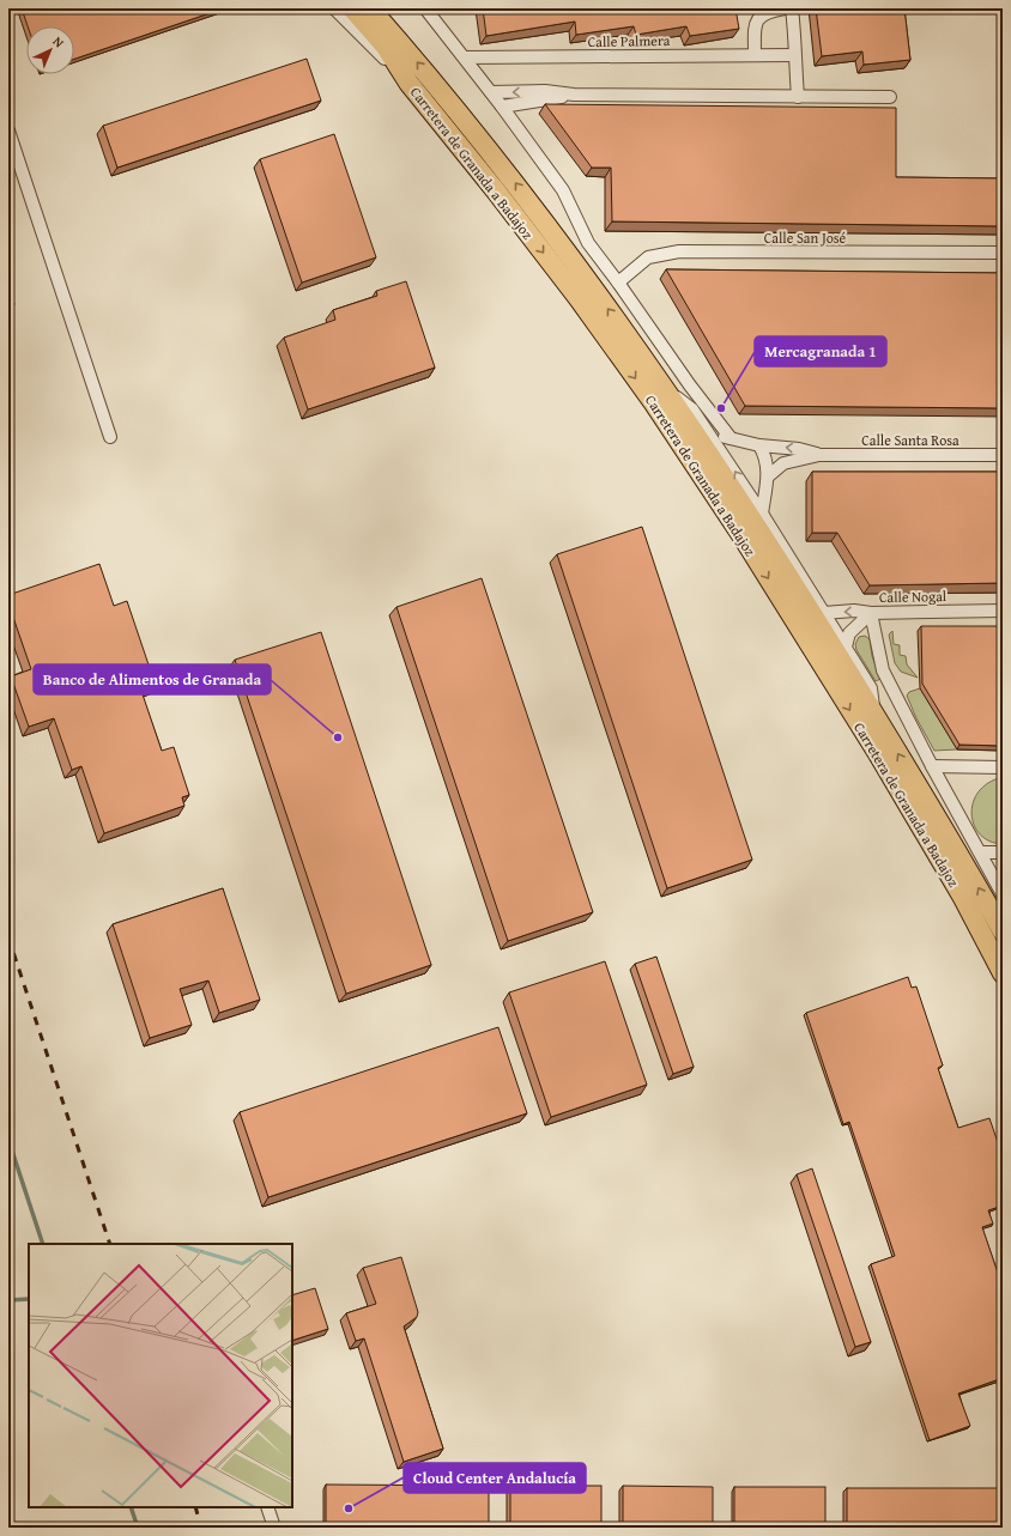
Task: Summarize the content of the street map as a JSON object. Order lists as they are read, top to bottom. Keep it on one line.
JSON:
{"streets":{"highway":["Carretera de Granada a Badajoz"],"street":["Calle Palmera","Calle San José","Calle Santa Rosa","Calle Nogal"]},"places":["Mercagranada 1","Banco de Alimentos de Granada","Cloud Center Andalucía"],"north":"top right"}
